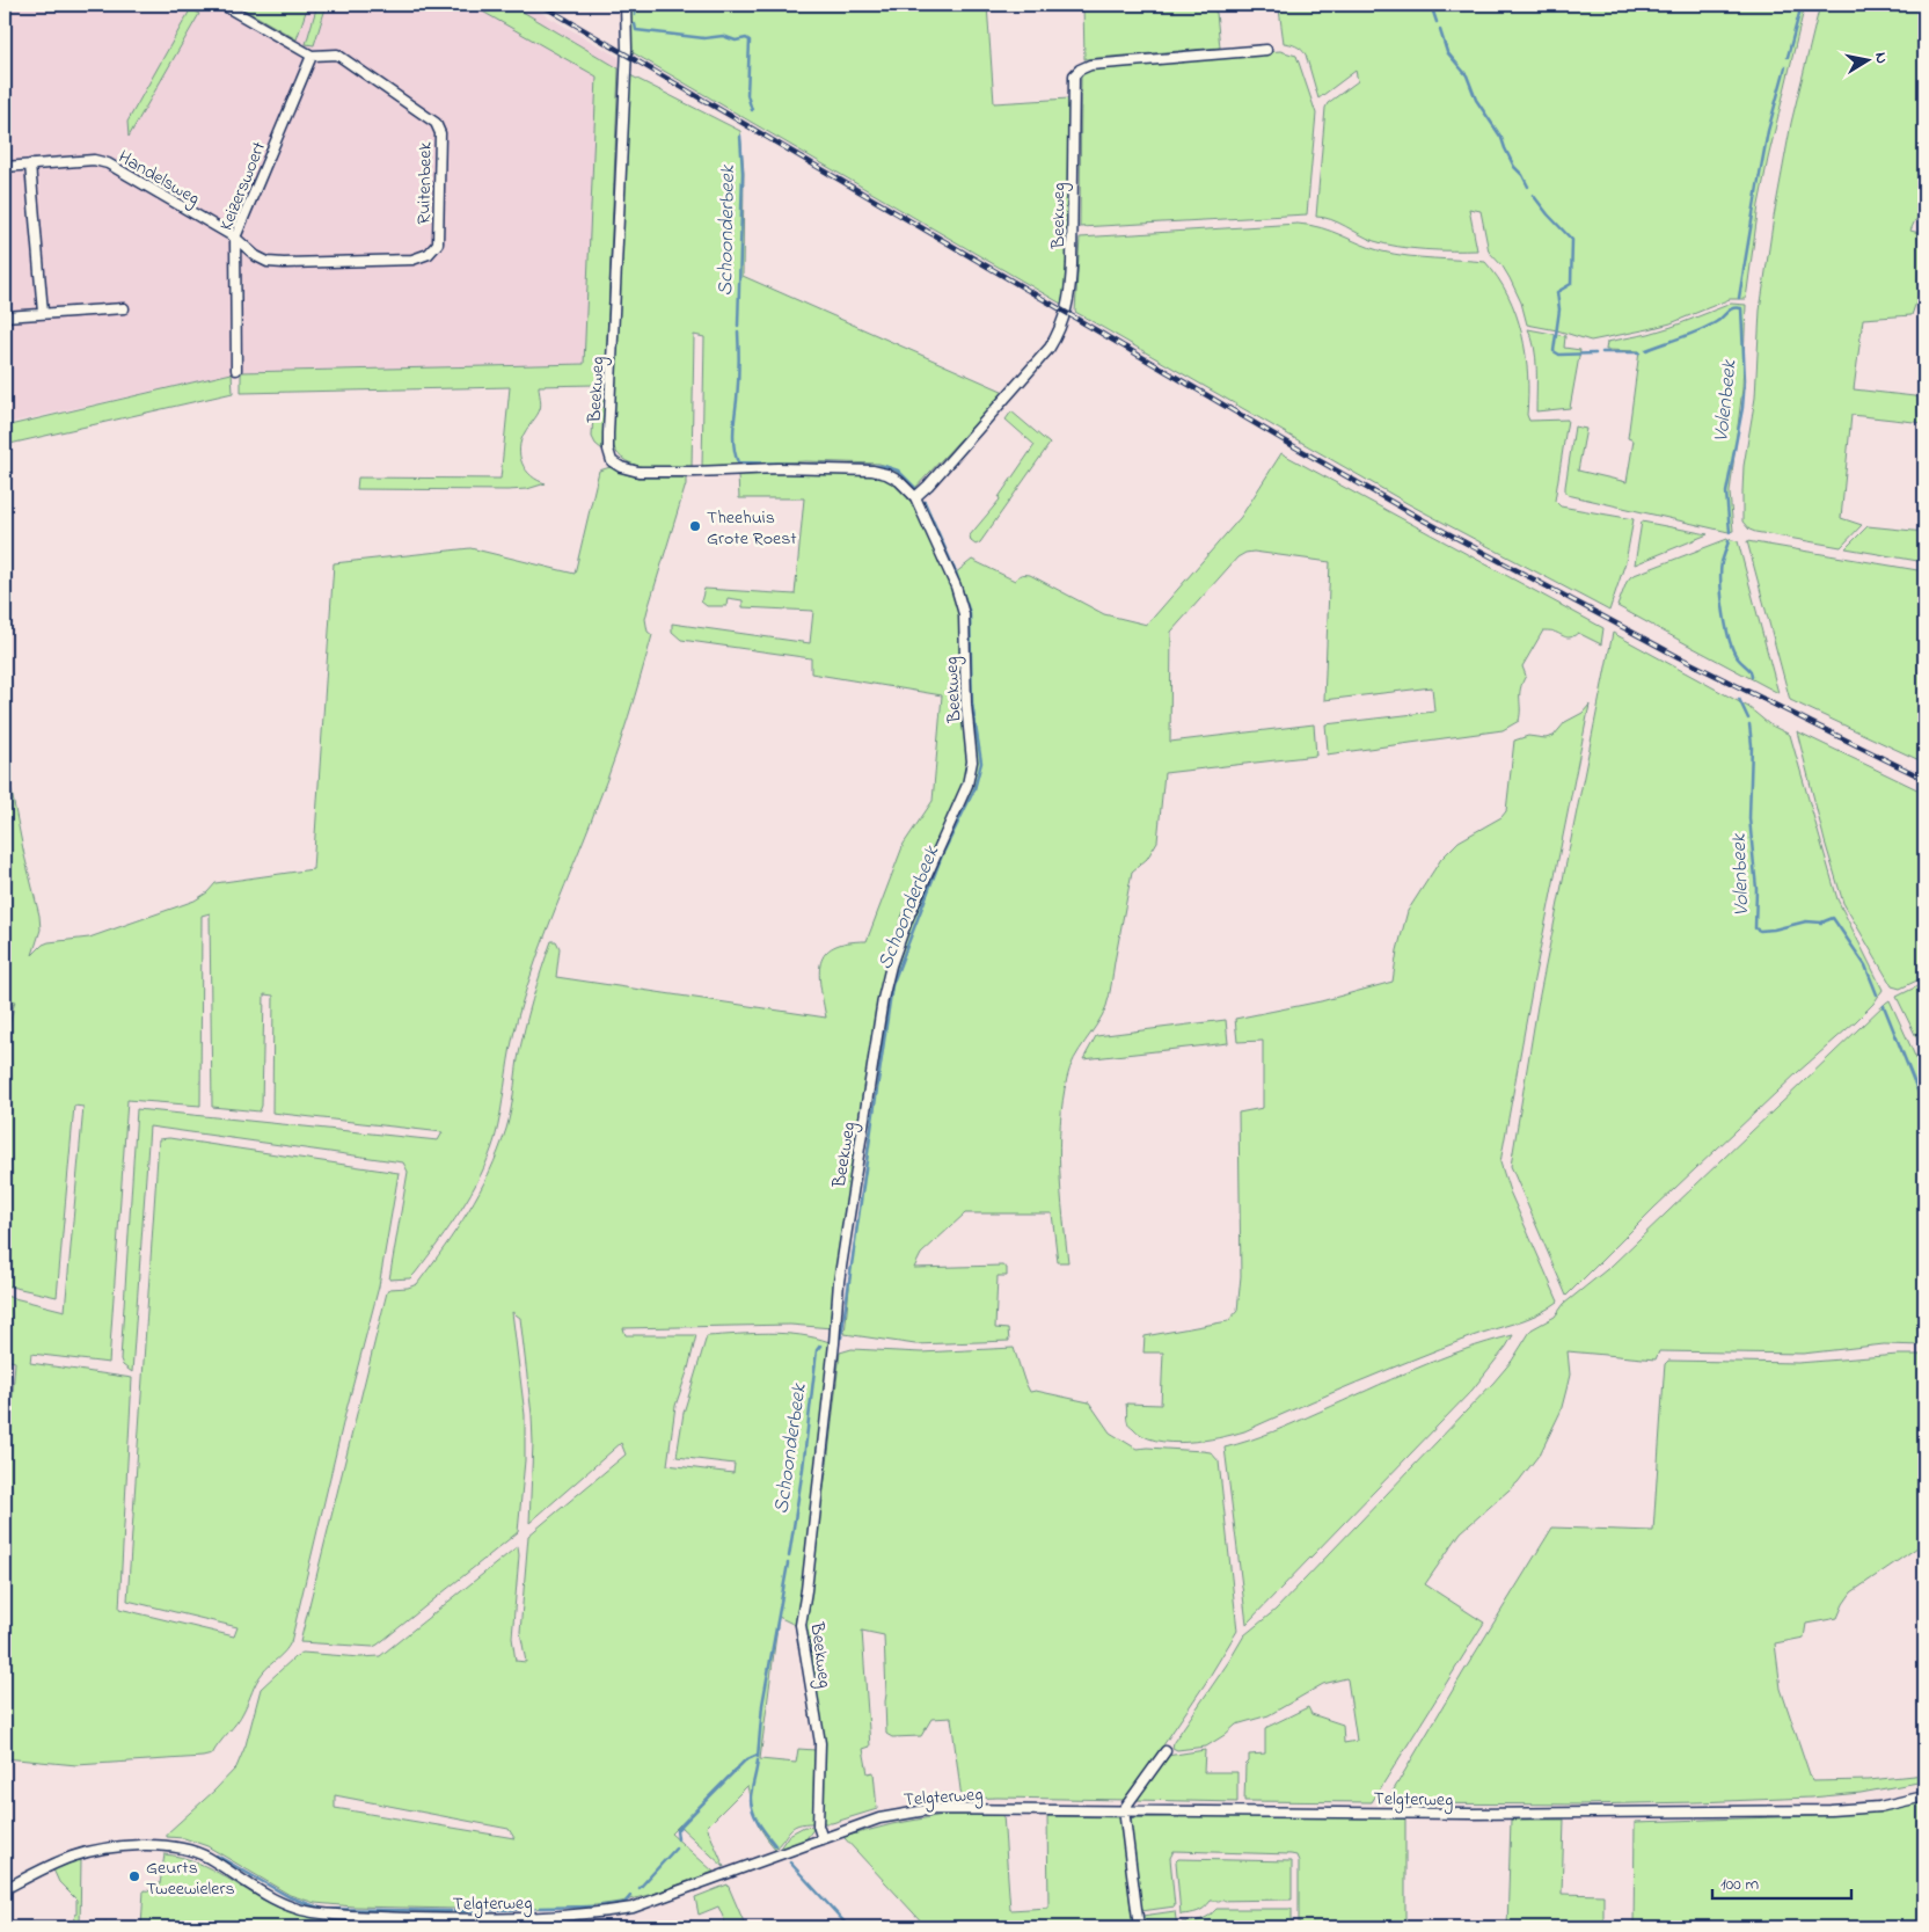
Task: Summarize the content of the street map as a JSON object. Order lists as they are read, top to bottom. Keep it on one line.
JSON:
{"streets":{"street":["Handelsweg","Ruitenbeek","Keizerswoert","Beekweg","Telgterweg"]},"crossings":[["Handelsweg","Ruitenbeek"],["Handelsweg","Keizerswoert"],["Ruitenbeek","Keizerswoert"],["Beekweg","Telgterweg"]],"water":["Schoonderbeek","Volenbeek"],"places":["Theehuis Grote Roest","Geurts Tweewielers"],"scale_bar":"100 m","north":"right"}
